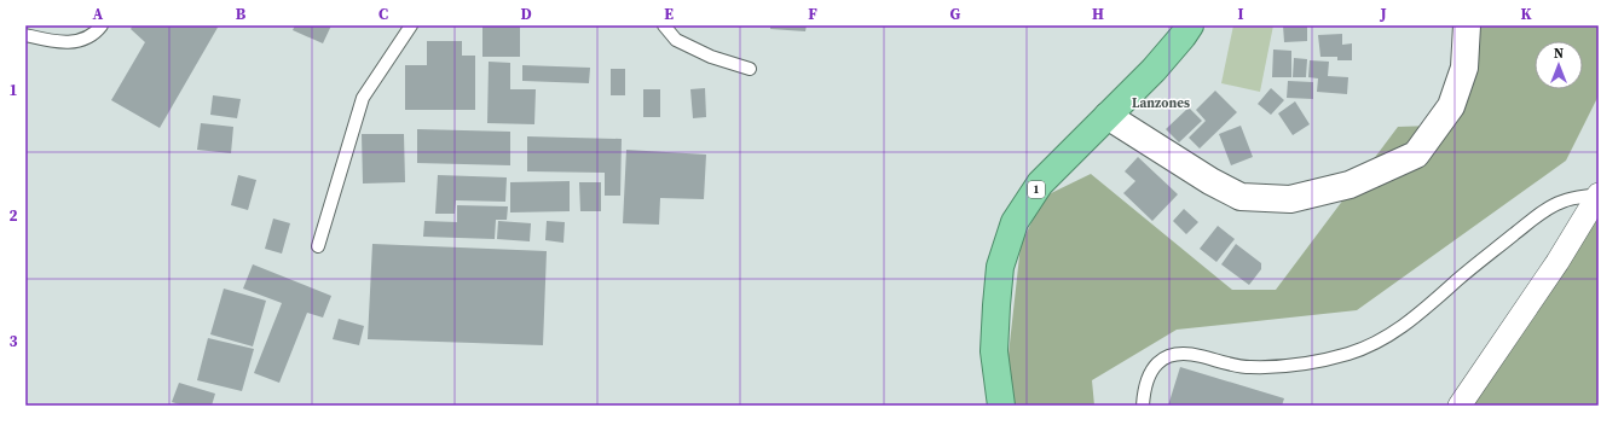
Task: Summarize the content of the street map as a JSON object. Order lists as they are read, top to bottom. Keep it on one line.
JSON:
{"streets":{"highway":["1"]},"districts":["Lanzones"],"north":"top","grid":{"columns":["A","B","C","D","E","F","G","H","I","J","K"],"rows":["1","2","3"]}}
